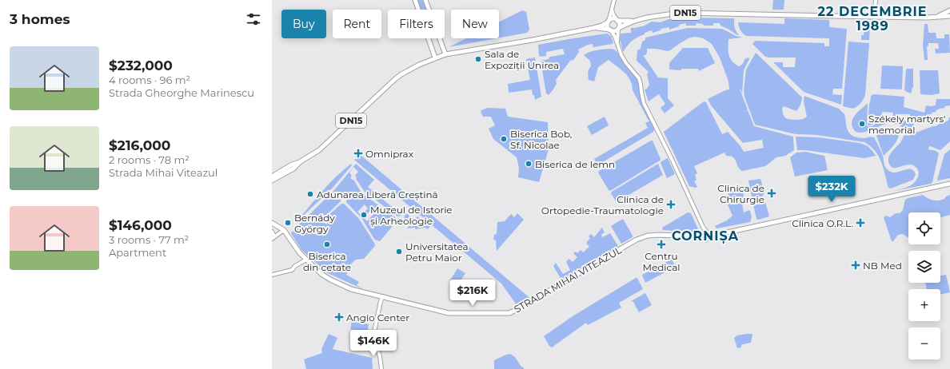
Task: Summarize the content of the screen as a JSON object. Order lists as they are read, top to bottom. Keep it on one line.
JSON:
{"streets":{"main road":["DN15","STRADA MIHAI VITEAZUL"]},"districts":["22 DECEMBRIE 1989","CORNIȘA"],"places":{"other":["Sala de Expoziții Unirea","Székely martyrs' memorial","Biserica Bob, Sf. Nicolae","Biserica de lemn","Adunarea Liberă Creștină","Muzeul de Istorie și Arheologie","Bernády György","Biserica din cetate","Universitatea Petru Maior"],"health":["Omniprax","Clinica de Chirurgie","Clinica de Ortopedie-Traumatologie","Clinica O.R.L.","Centru Medical","NB Med","Angio Center"]},"page":{"heading":"3 homes","chip":["Buy","Rent","Filters","New"],"list":[{"name":"$232,000","note":"4 rooms · 96 m² · Strada Gheorghe Marinescu"},{"name":"$216,000","note":"2 rooms · 78 m² · Strada Mihai Viteazul"},{"name":"$146,000","note":"3 rooms · 77 m² · Apartment"}],"price":["$232K","$216K","$146K"],"map_buttons":["+","−"]}}
